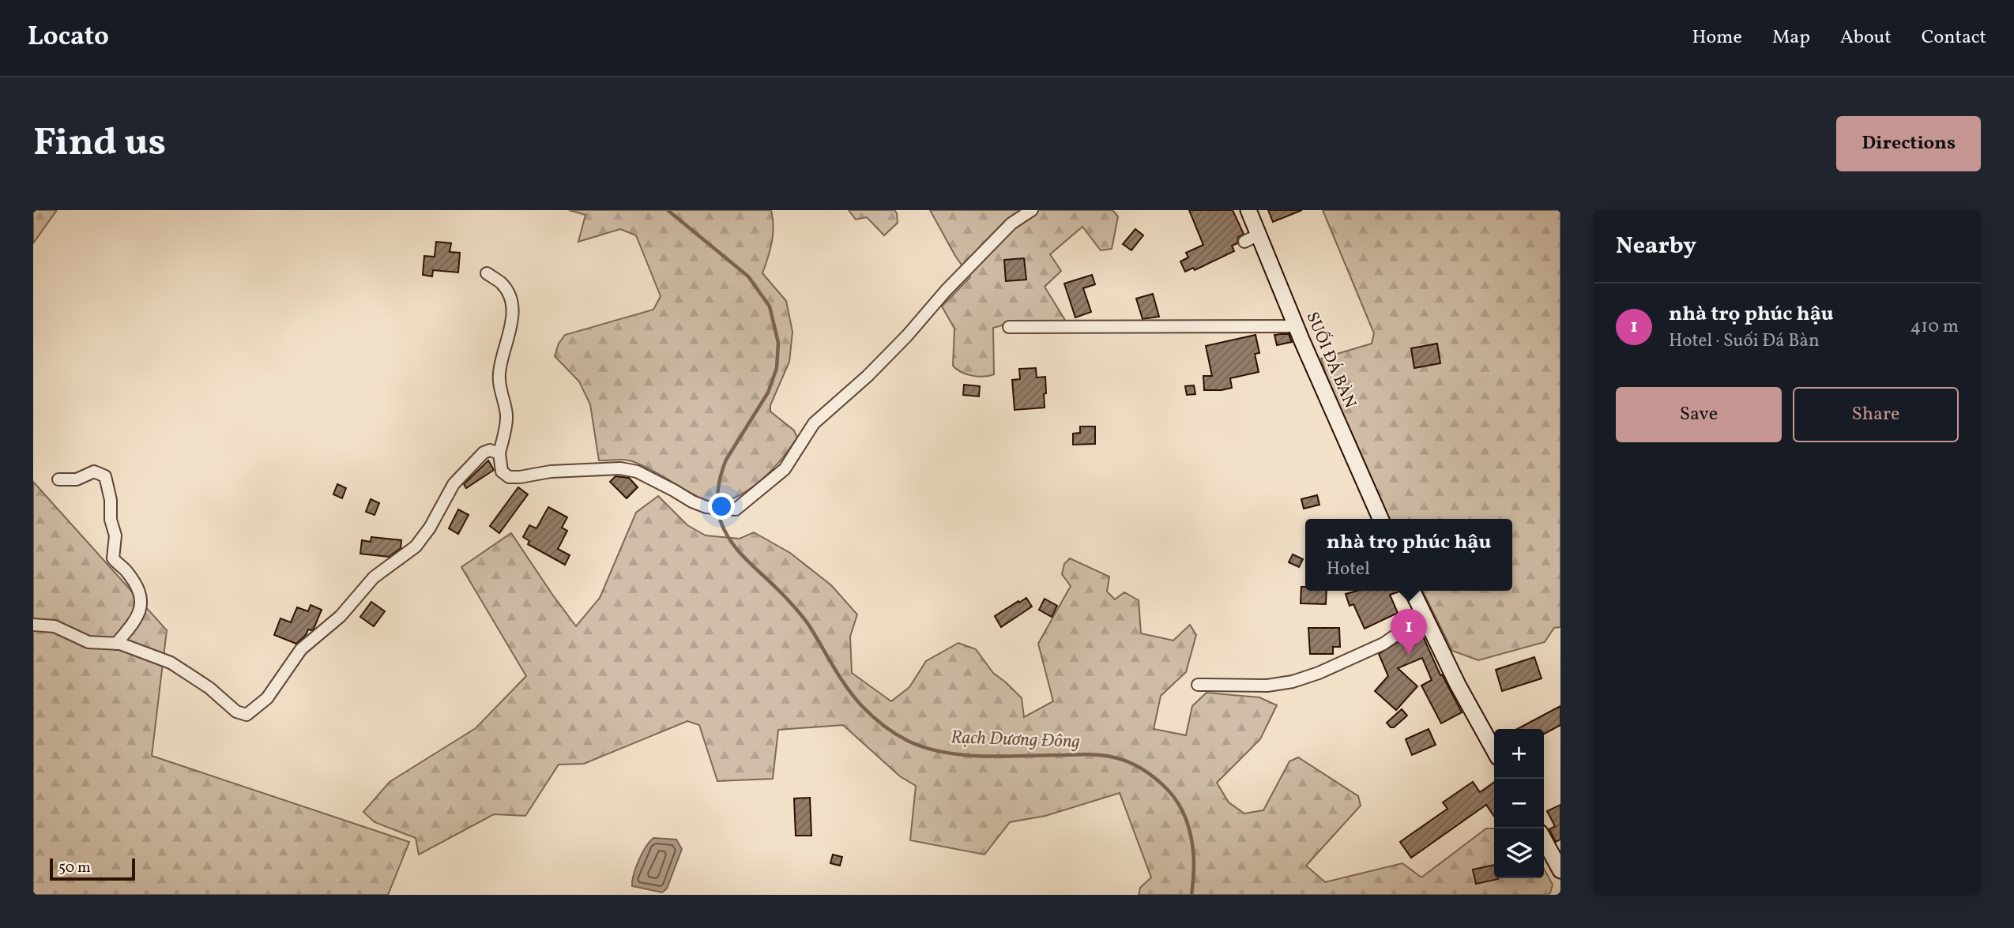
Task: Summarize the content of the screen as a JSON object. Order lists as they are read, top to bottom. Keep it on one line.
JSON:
{"streets":{"street":["SUỐI ĐÁ BÀN"]},"water":["Rạch Dương Đông"],"scale_bar":"50 m","page":{"header":"Locato","nav":["Home","Map","About","Contact"],"buttons":["Directions",["Save","Share"]],"title":"Find us","heading":"Nearby","list":[{"mark":"1","name":"nhà trọ phúc hậu","note":"Hotel · Suối Đá Bàn","value":"410 m"}],"popup":["nhà trọ phúc hậu","Hotel"],"pins":"1","map_buttons":["+","−"],"scale":"50 m"}}
